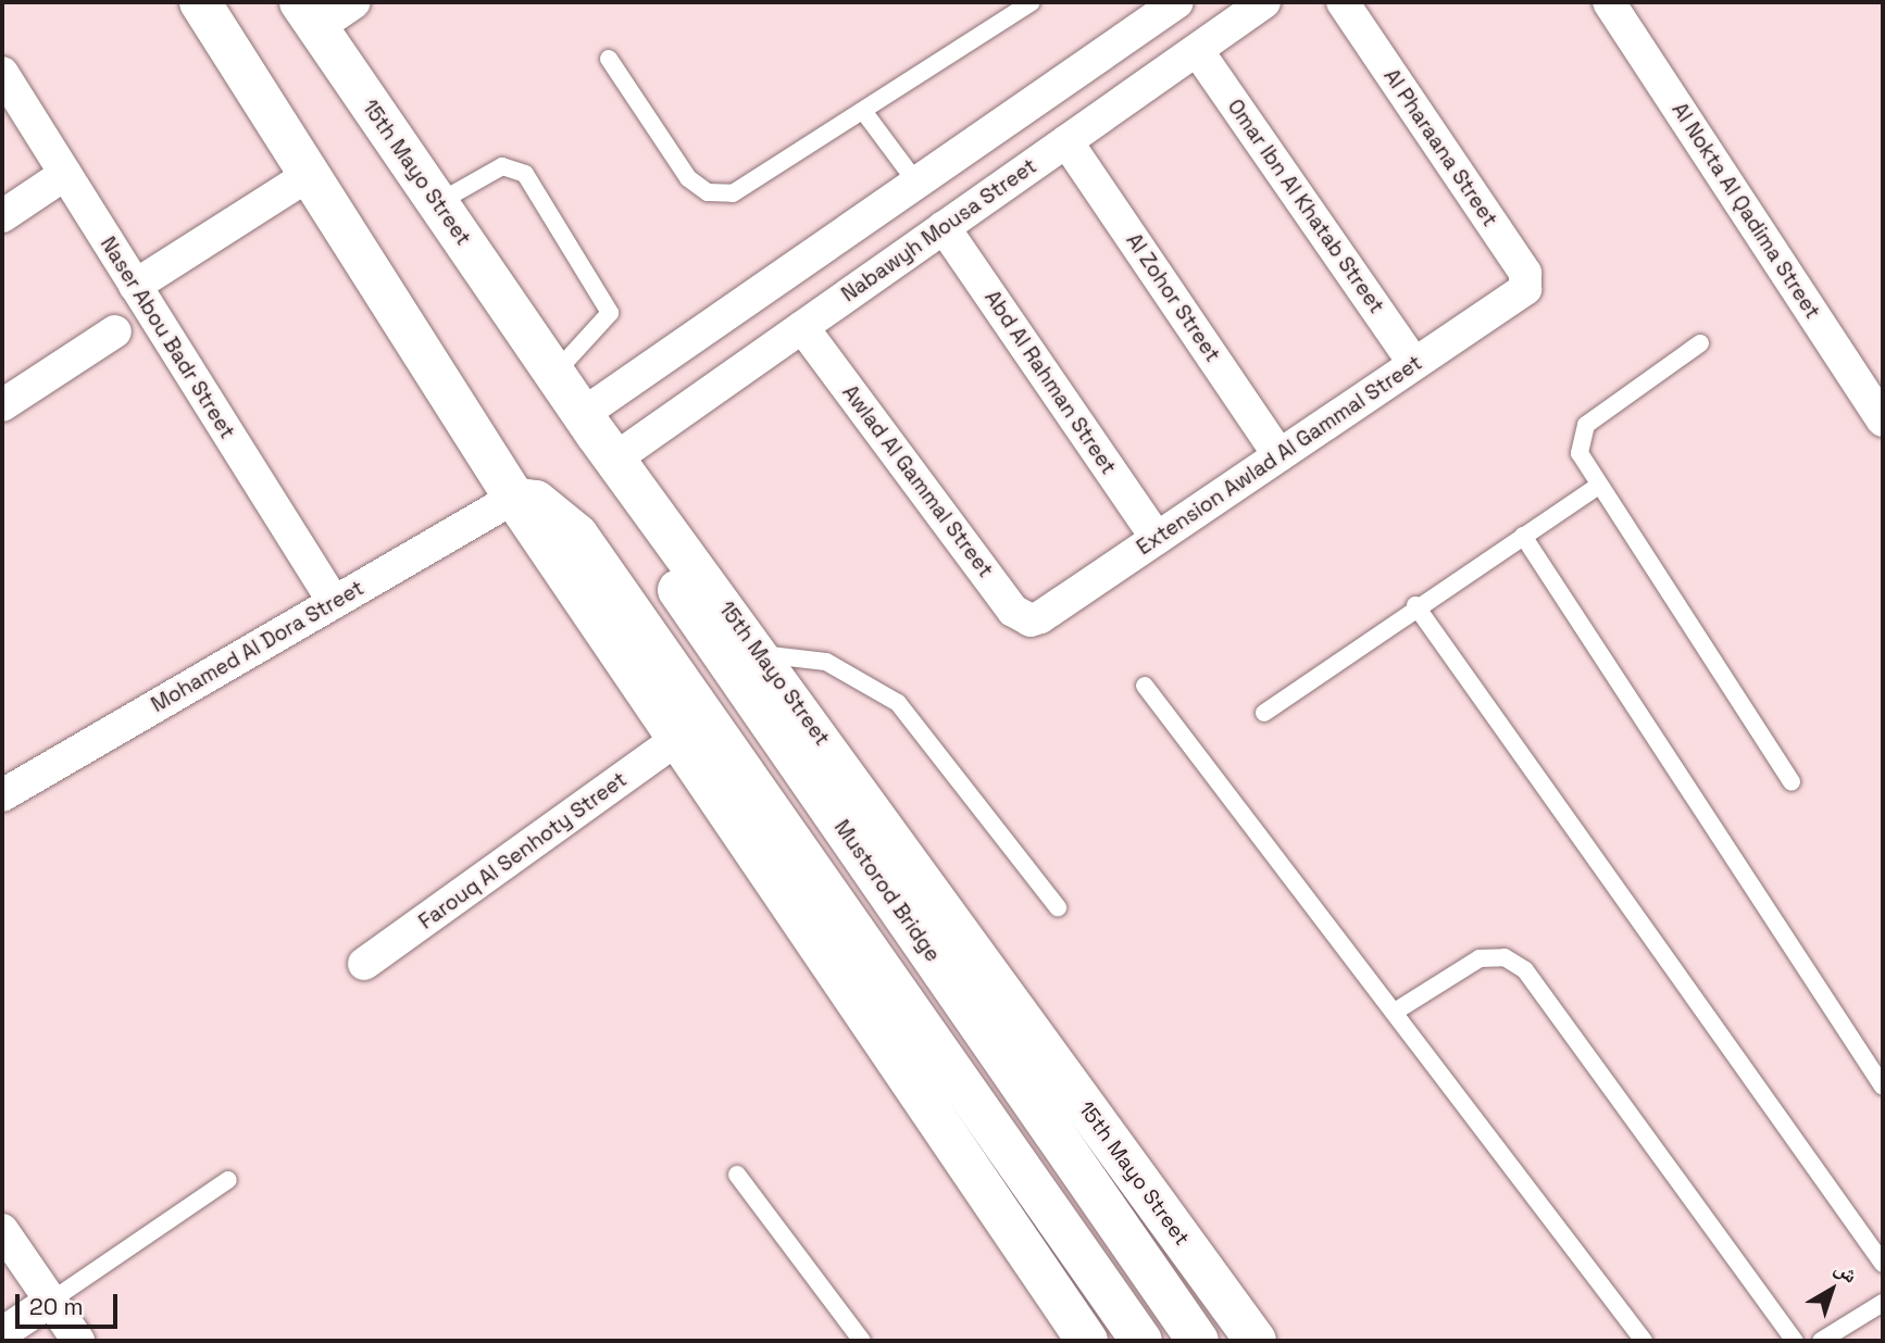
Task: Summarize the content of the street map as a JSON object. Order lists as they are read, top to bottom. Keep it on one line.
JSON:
{"streets":{"main road":["15th Mayo Street","Mustorod Bridge"],"street":["Al Pharaana Street","Omar Ibn Al Khatab Street","Al Nokta Al Qadima Street","Nabawyh Mousa Street","Al Zohor Street","Naser Abou Badr Street","Abd Al Rahman Street","Extension Awlad Al Gammal Street","Awlad Al Gammal Street","Mohamed Al Dora Street","Farouq Al Senhoty Street"]},"crossings":[["Al Pharaana Street","Extension Awlad Al Gammal Street"],["15th Mayo Street","Nabawyh Mousa Street"],["15th Mayo Street","Mustorod Bridge"],["Omar Ibn Al Khatab Street","Nabawyh Mousa Street"],["Omar Ibn Al Khatab Street","Extension Awlad Al Gammal Street"],["Nabawyh Mousa Street","Al Zohor Street"],["Nabawyh Mousa Street","Abd Al Rahman Street"],["Nabawyh Mousa Street","Awlad Al Gammal Street"],["Al Zohor Street","Extension Awlad Al Gammal Street"],["Naser Abou Badr Street","Mohamed Al Dora Street"],["Abd Al Rahman Street","Extension Awlad Al Gammal Street"],["Extension Awlad Al Gammal Street","Awlad Al Gammal Street"]],"scale_bar":"20 m","north":"top right"}
